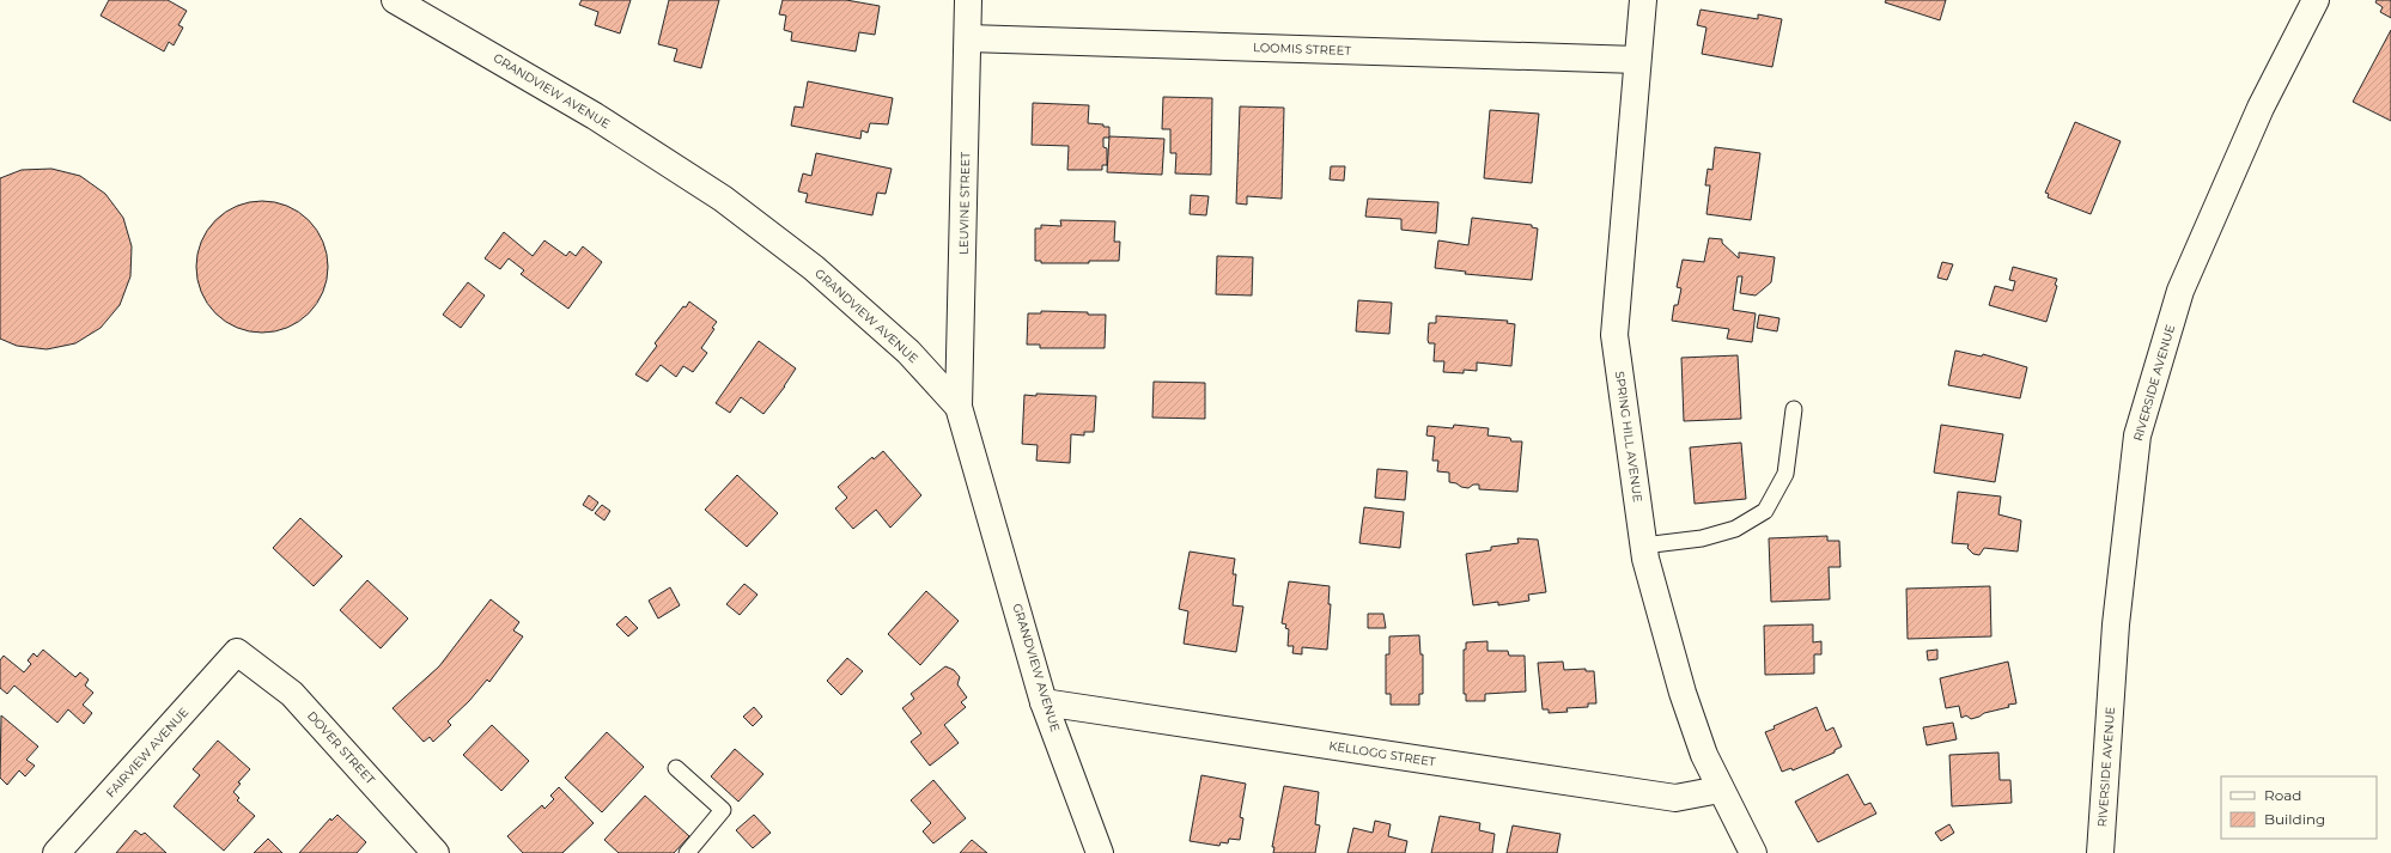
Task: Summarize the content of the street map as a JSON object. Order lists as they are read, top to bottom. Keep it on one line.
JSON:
{"streets":{"street":["LOOMIS STREET","GRANDVIEW AVENUE","LEUVINE STREET","RIVERSIDE AVENUE","SPRING HILL AVENUE","DOVER STREET","FAIRVIEW AVENUE","KELLOGG STREET"]},"crossings":[["LOOMIS STREET","LEUVINE STREET"],["LOOMIS STREET","SPRING HILL AVENUE"],["GRANDVIEW AVENUE","LEUVINE STREET"],["GRANDVIEW AVENUE","KELLOGG STREET"],["SPRING HILL AVENUE","KELLOGG STREET"],["DOVER STREET","FAIRVIEW AVENUE"]],"legend":["Road","Building"]}
